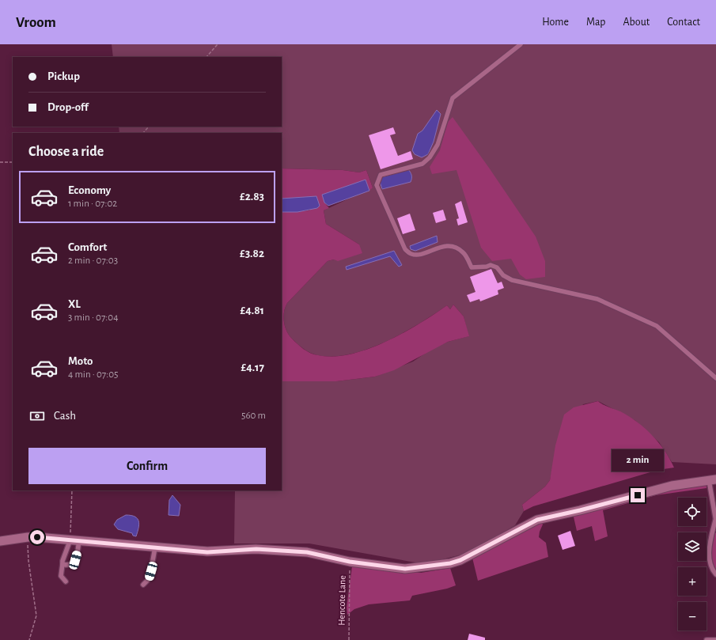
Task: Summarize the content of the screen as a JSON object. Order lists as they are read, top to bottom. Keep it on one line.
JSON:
{"streets":{"path":["Hencote Lane"]},"page":{"header":"Vroom","nav":["Home","Map","About","Contact"],"banner":["Pickup","Drop-off"],"heading":"Choose a ride","list":[{"name":"Economy","note":"1 min · 07:02","value":"£2.83"},{"name":"Comfort","note":"2 min · 07:03","value":"£3.82"},{"name":"XL","note":"3 min · 07:04","value":"£4.81"},{"name":"Moto","note":"4 min · 07:05","value":"£4.17"}],"pay":["Cash","560 m"],"buttons":"Confirm","bubble":"2 min","map_buttons":["+","−"]}}
